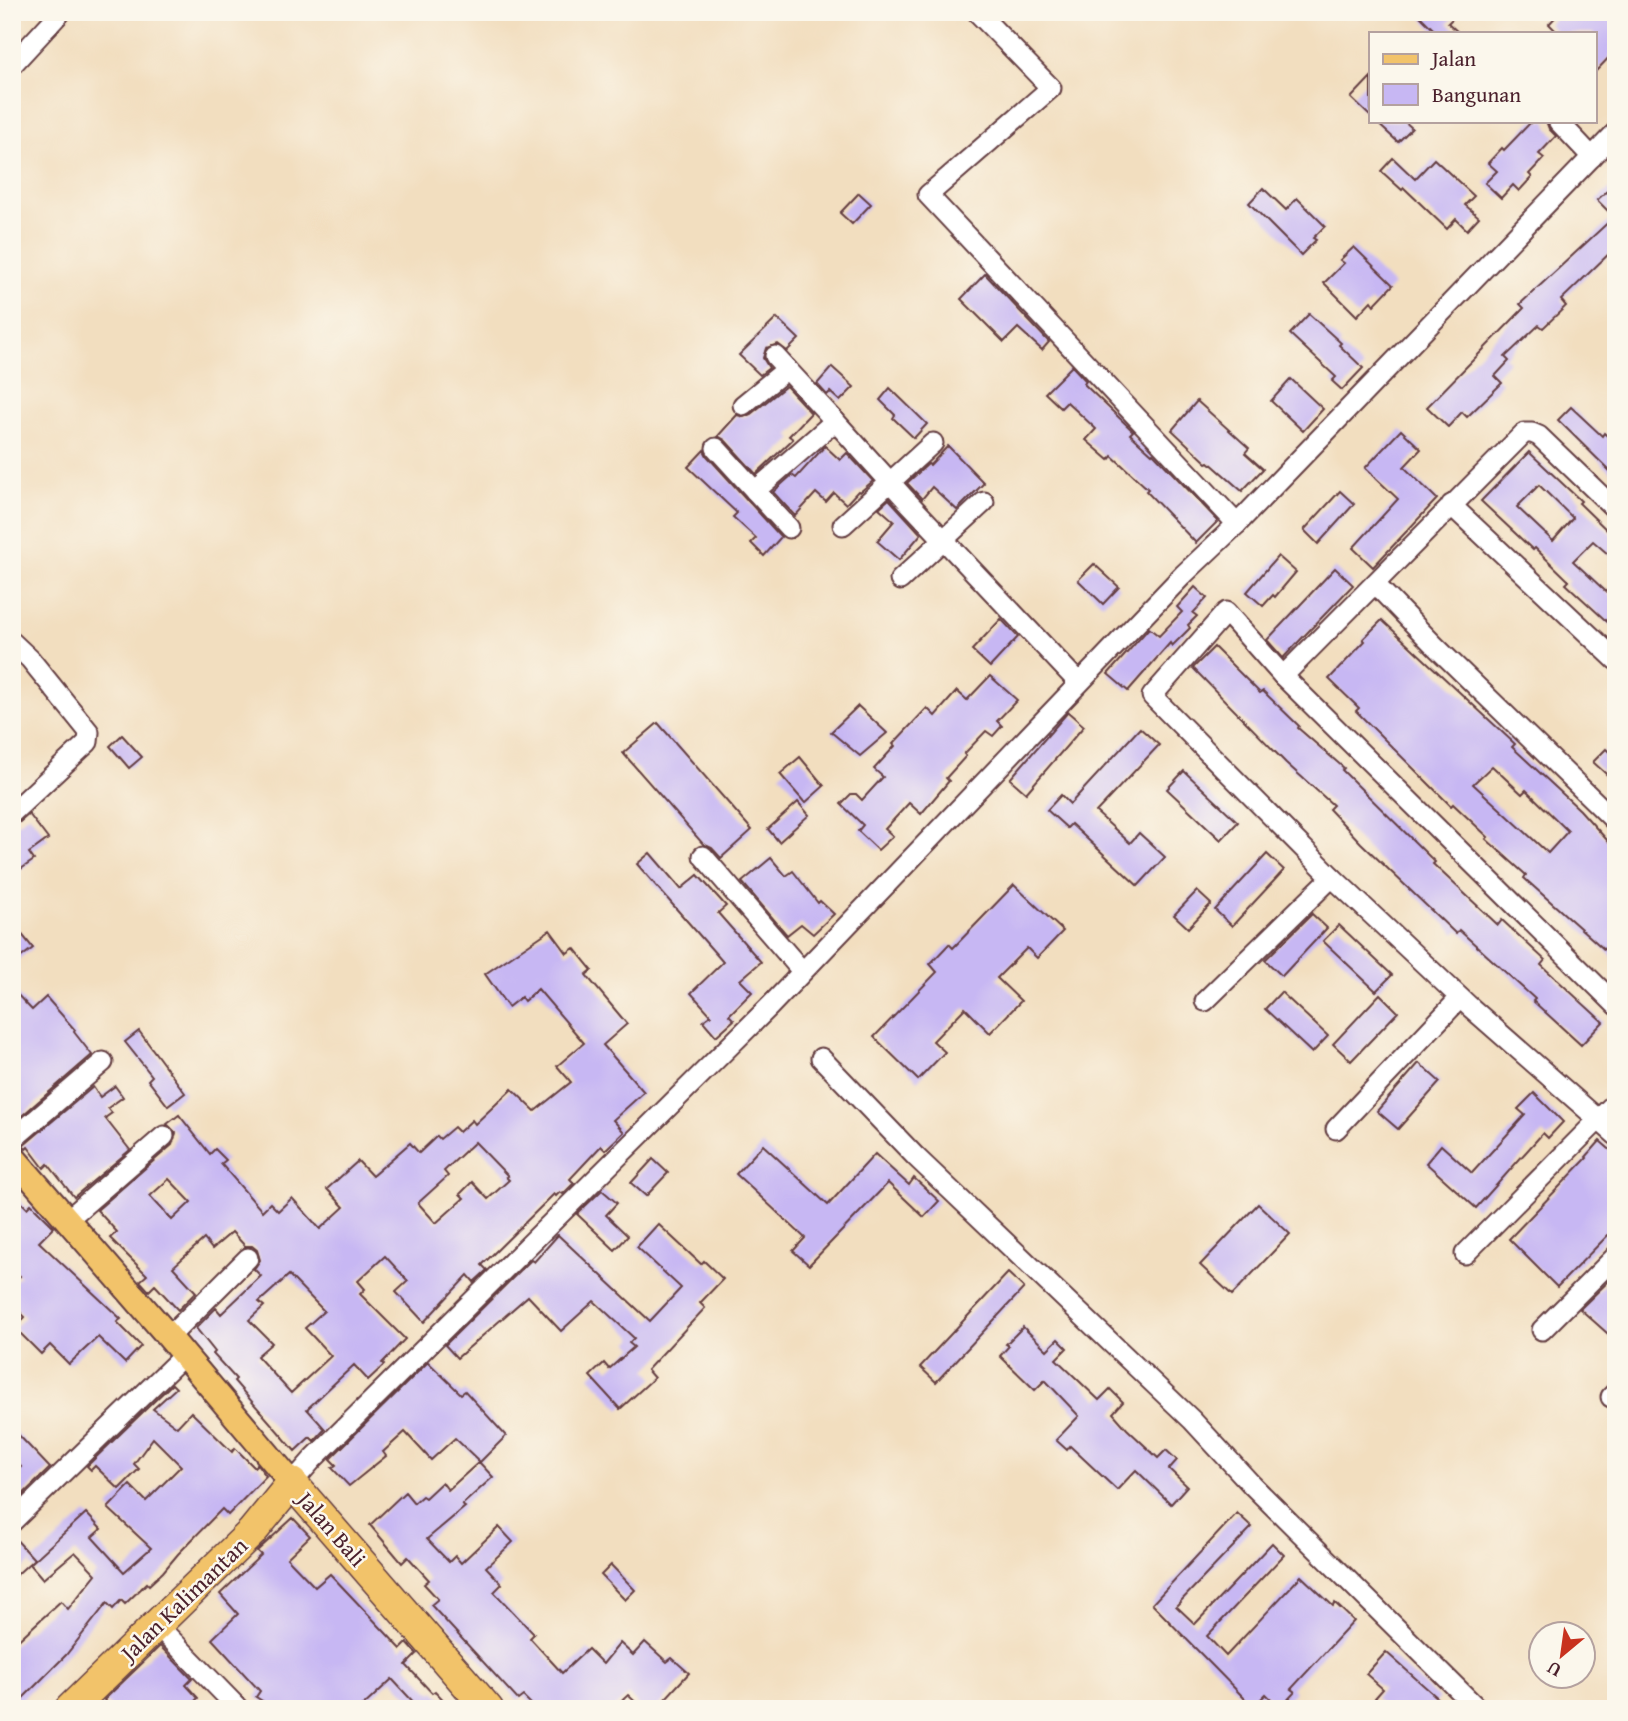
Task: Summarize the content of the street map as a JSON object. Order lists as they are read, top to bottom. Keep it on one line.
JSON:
{"streets":{"highway":["Jalan Bali","Jalan Kalimantan"]},"crossings":[["Jalan Bali","Jalan Kalimantan"]],"legend":["Jalan","Bangunan"],"north":"bottom left"}
